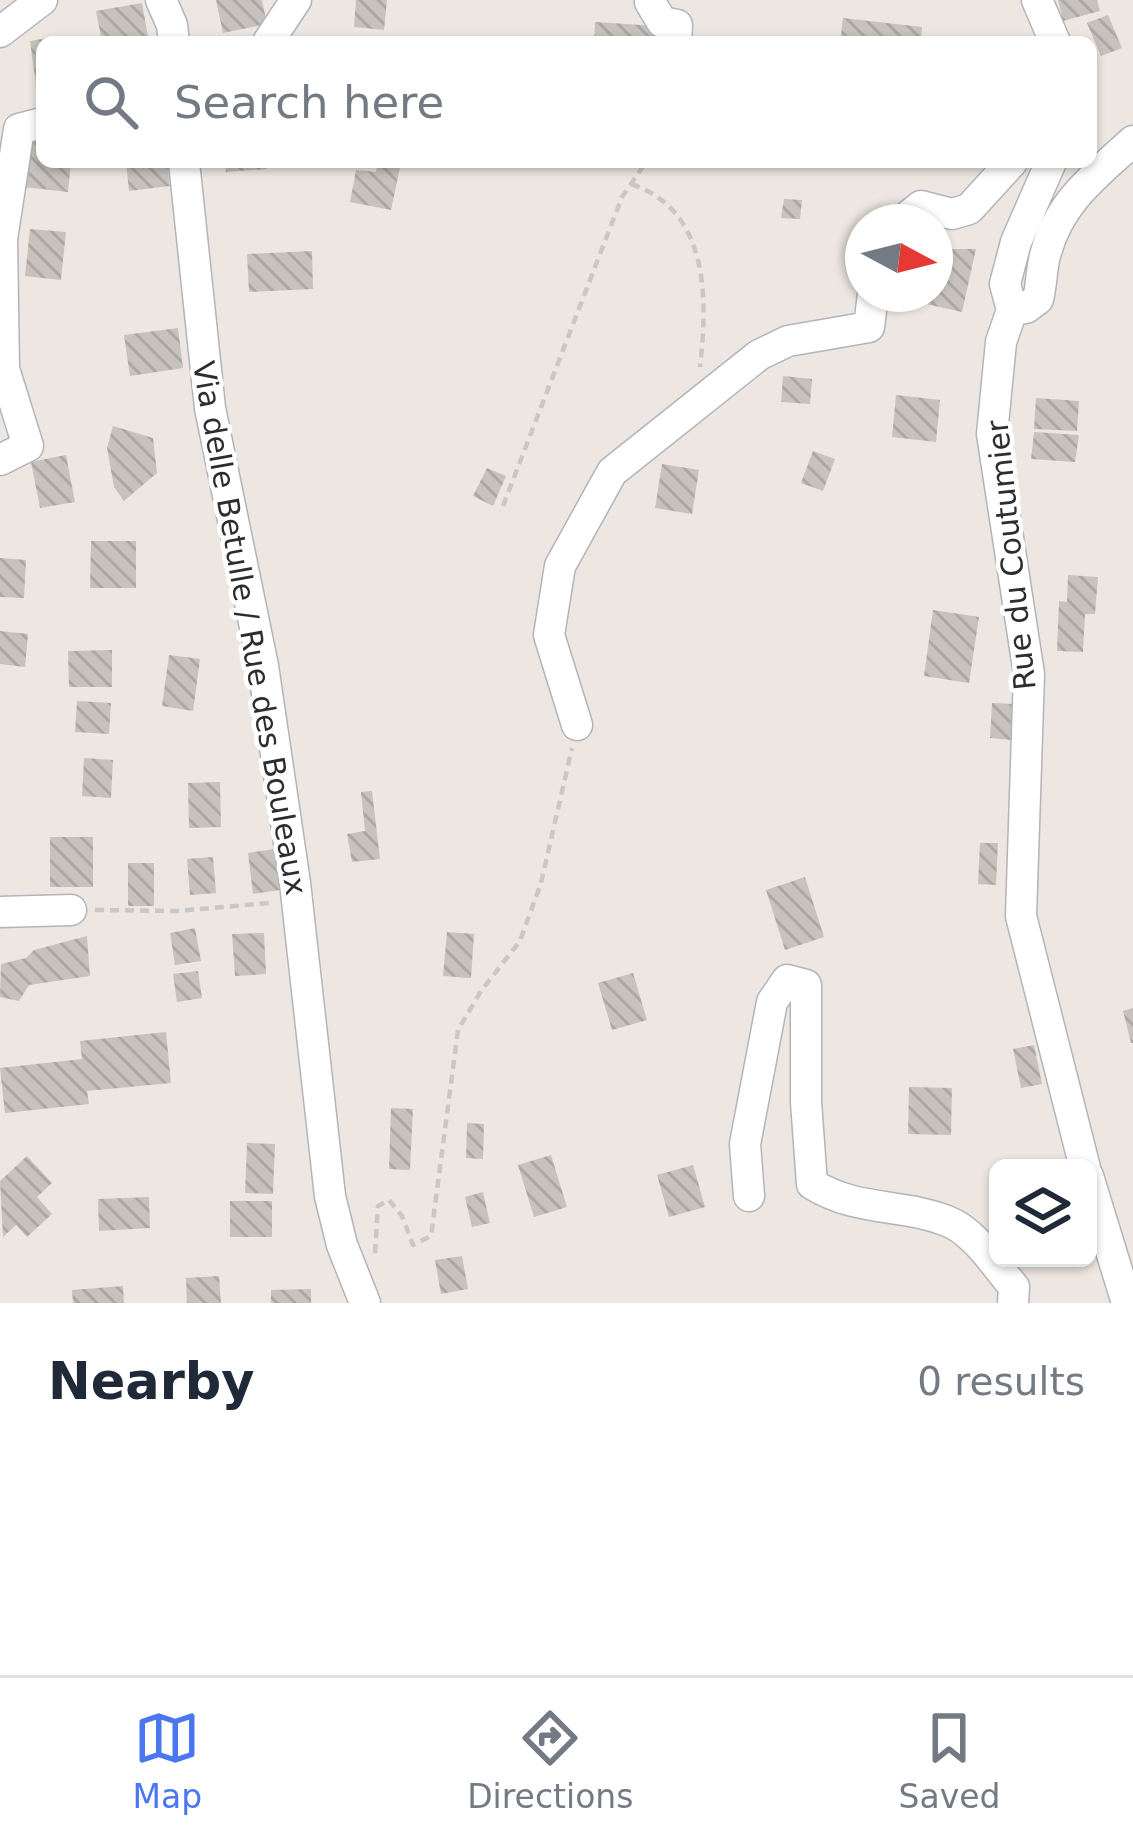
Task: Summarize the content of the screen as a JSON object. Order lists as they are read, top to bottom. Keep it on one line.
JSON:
{"streets":{"street":["Rue du Coutumier","Via delle Betulle / Rue des Bouleaux"]},"north":"right","page":{"search":"Search here","heading":["Nearby","0 results"],"nav":["Map","Directions","Saved"]}}
